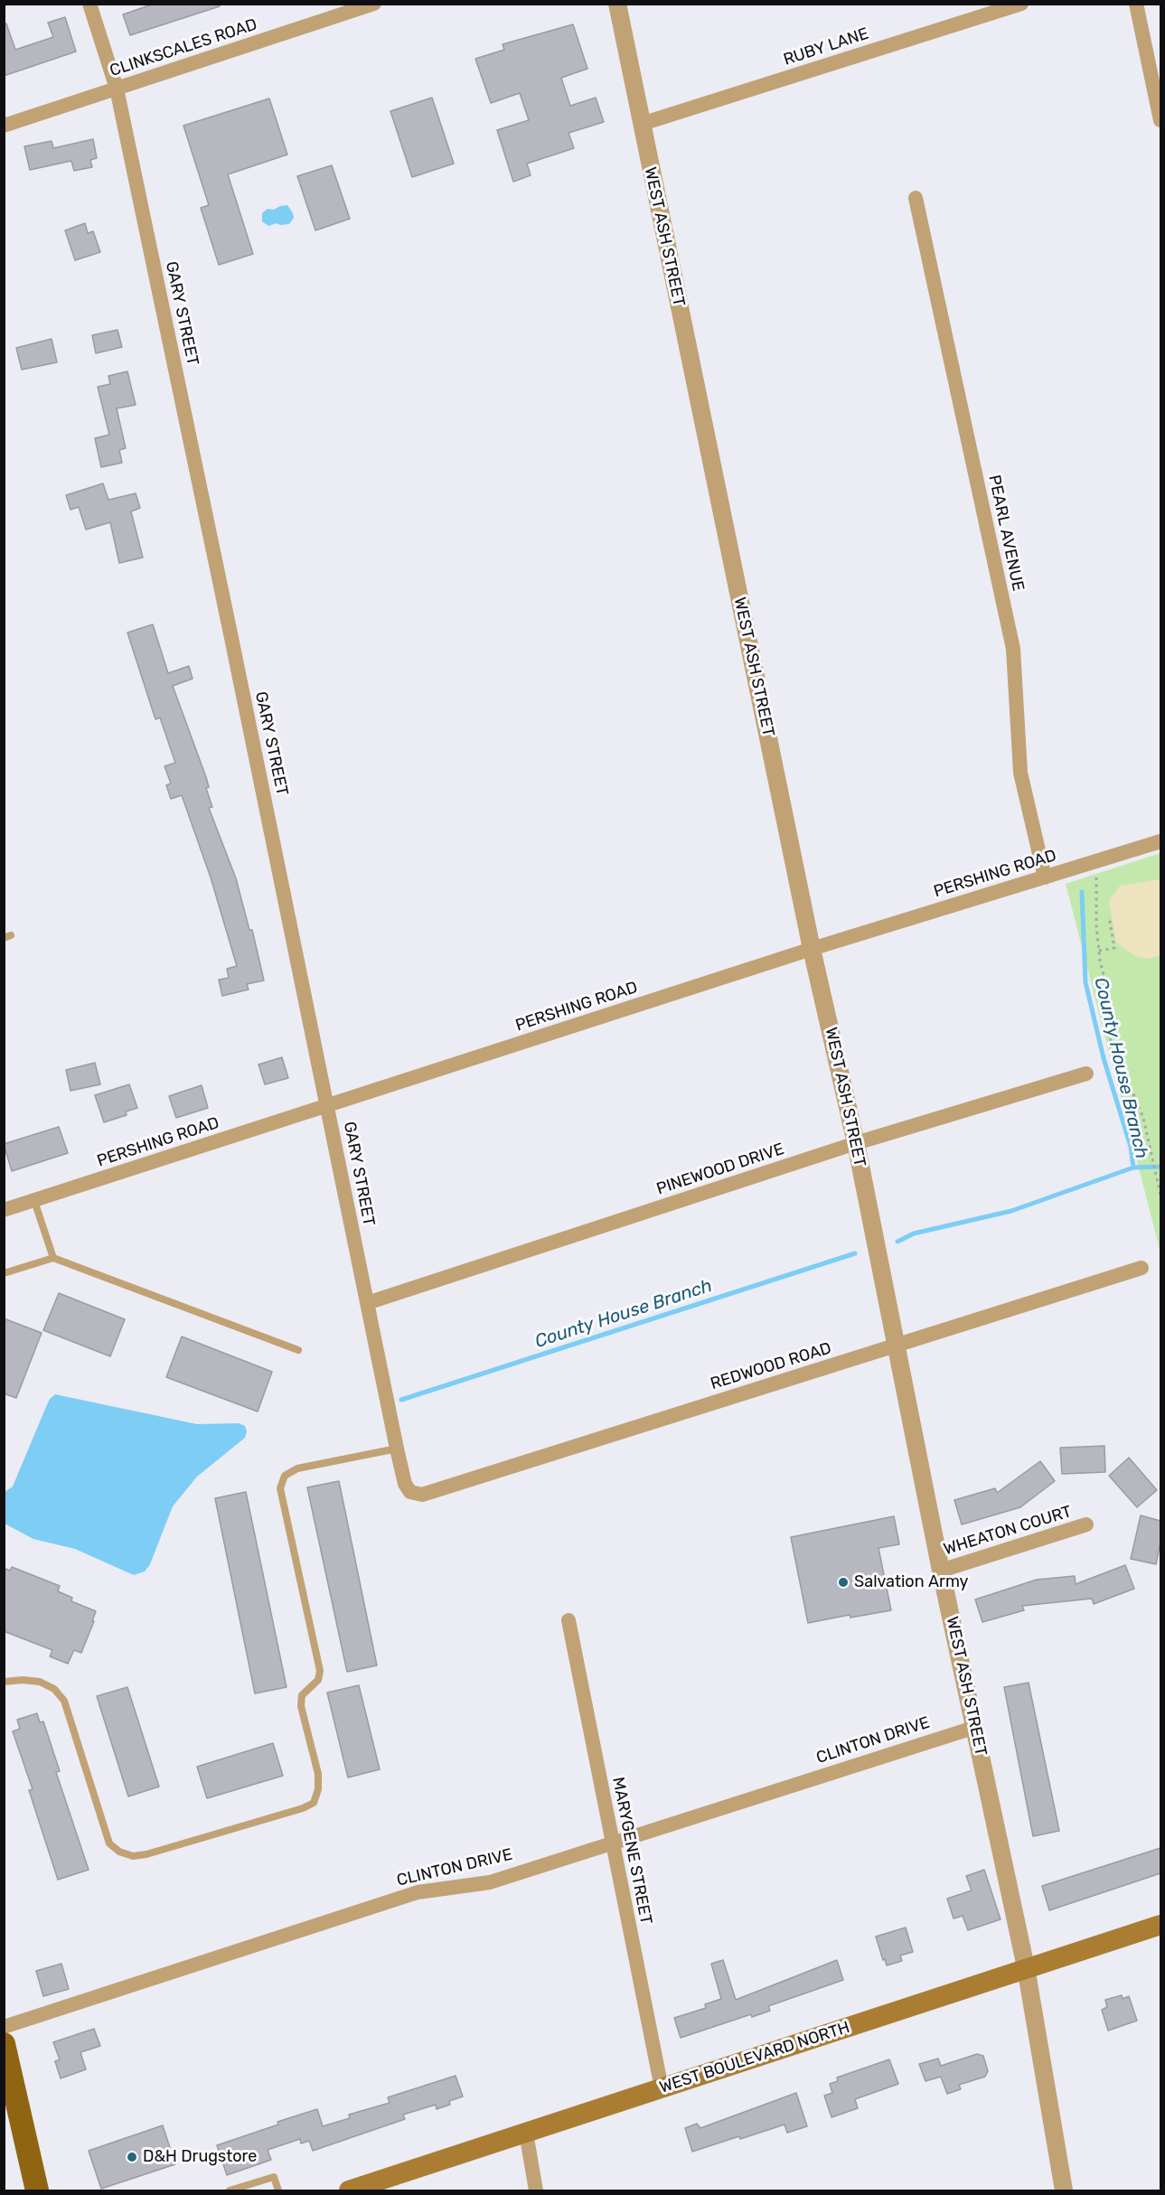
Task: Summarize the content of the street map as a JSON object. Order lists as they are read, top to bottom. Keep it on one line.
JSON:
{"streets":{"main road":["WEST BOULEVARD NORTH"],"street":["RUBY LANE","CLINKSCALES ROAD","WEST ASH STREET","GARY STREET","PEARL AVENUE","PERSHING ROAD","PINEWOOD DRIVE","REDWOOD ROAD","WHEATON COURT","CLINTON DRIVE","MARYGENE STREET"]},"crossings":[["RUBY LANE","WEST ASH STREET"],["CLINKSCALES ROAD","GARY STREET"],["WEST ASH STREET","PERSHING ROAD"],["WEST ASH STREET","PINEWOOD DRIVE"],["WEST ASH STREET","REDWOOD ROAD"],["WEST ASH STREET","WHEATON COURT"],["WEST ASH STREET","CLINTON DRIVE"],["WEST ASH STREET","WEST BOULEVARD NORTH"],["GARY STREET","PERSHING ROAD"],["GARY STREET","PINEWOOD DRIVE"],["GARY STREET","REDWOOD ROAD"],["PEARL AVENUE","PERSHING ROAD"],["CLINTON DRIVE","MARYGENE STREET"],["MARYGENE STREET","WEST BOULEVARD NORTH"]],"water":["County House Branch"],"places":["Salvation Army","D&H Drugstore"]}
